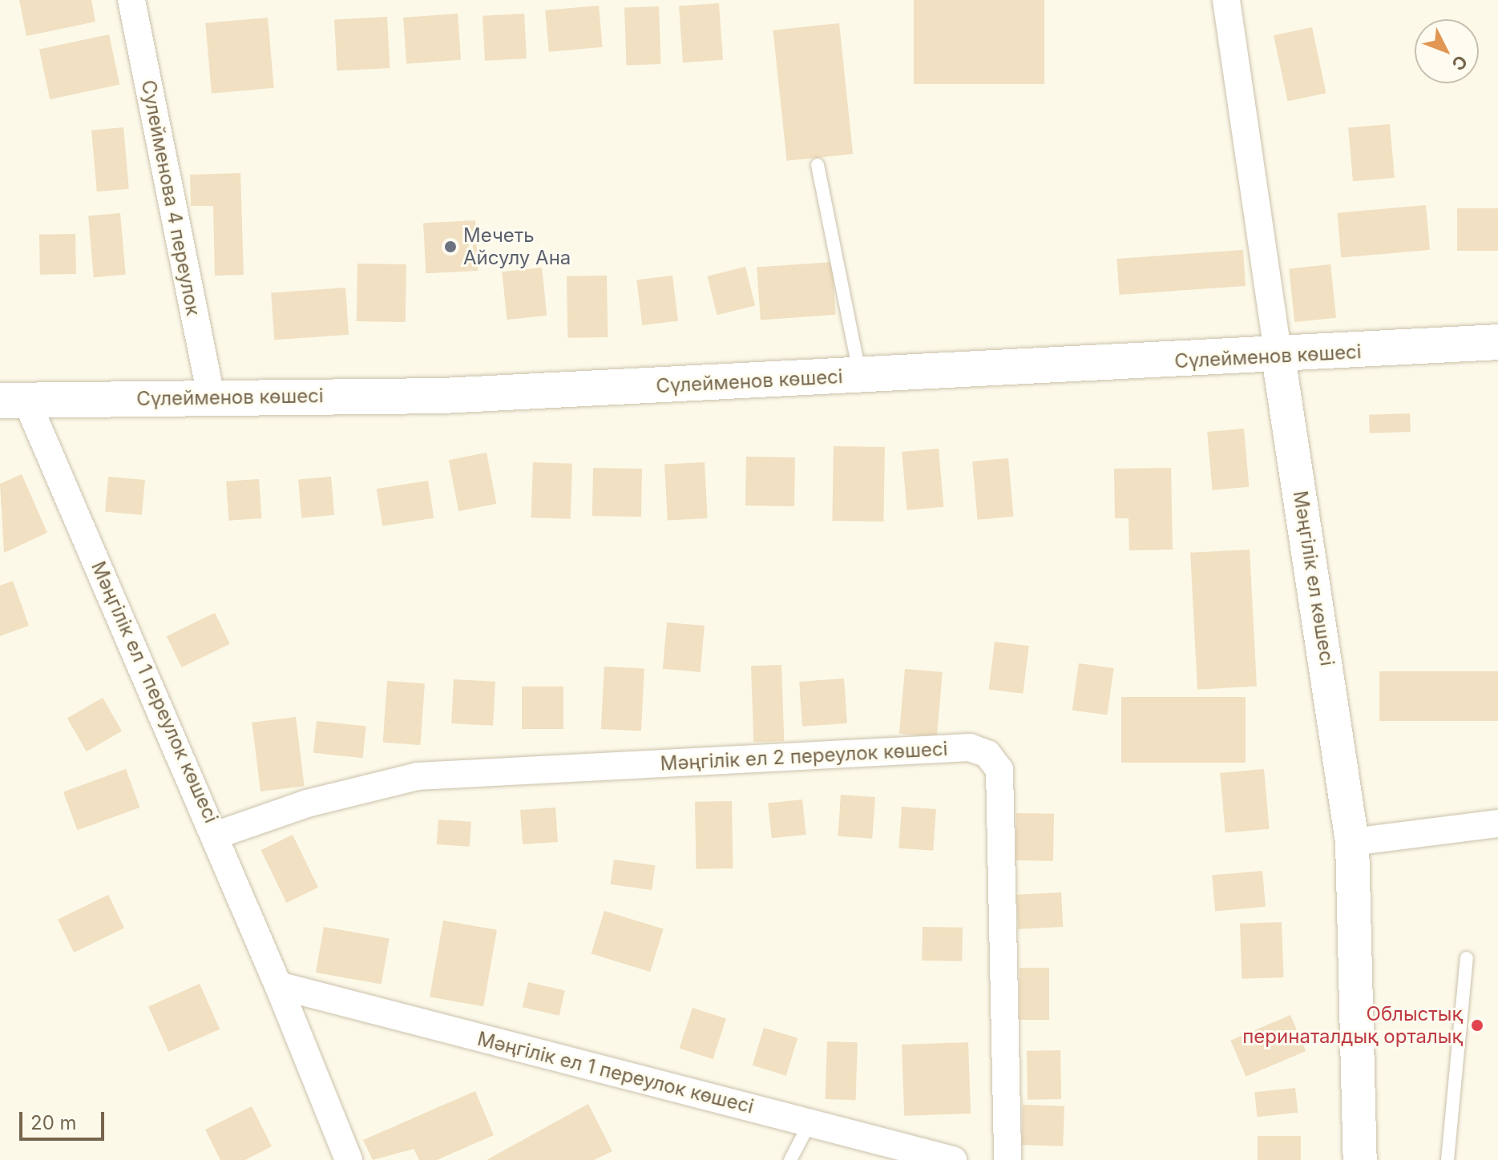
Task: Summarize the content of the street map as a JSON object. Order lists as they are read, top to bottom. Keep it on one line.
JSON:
{"streets":{"main road":["Сүлейменов көшесі"],"street":["Сулейменова 4 переулок","Мәңгілік ел көшесі","Мәңгілік ел 1 переулок көшесі","Мәңгілік ел 2 переулок көшесі"]},"crossings":[["Сулейменова 4 переулок","Сүлейменов көшесі"],["Сүлейменов көшесі","Мәңгілік ел көшесі"],["Сүлейменов көшесі","Мәңгілік ел 1 переулок көшесі"],["Мәңгілік ел 1 переулок көшесі","Мәңгілік ел 2 переулок көшесі"]],"places":["Мечеть Айсулу Ана","Облыстық перинаталдық орталық"],"scale_bar":"20 m","north":"bottom right"}
